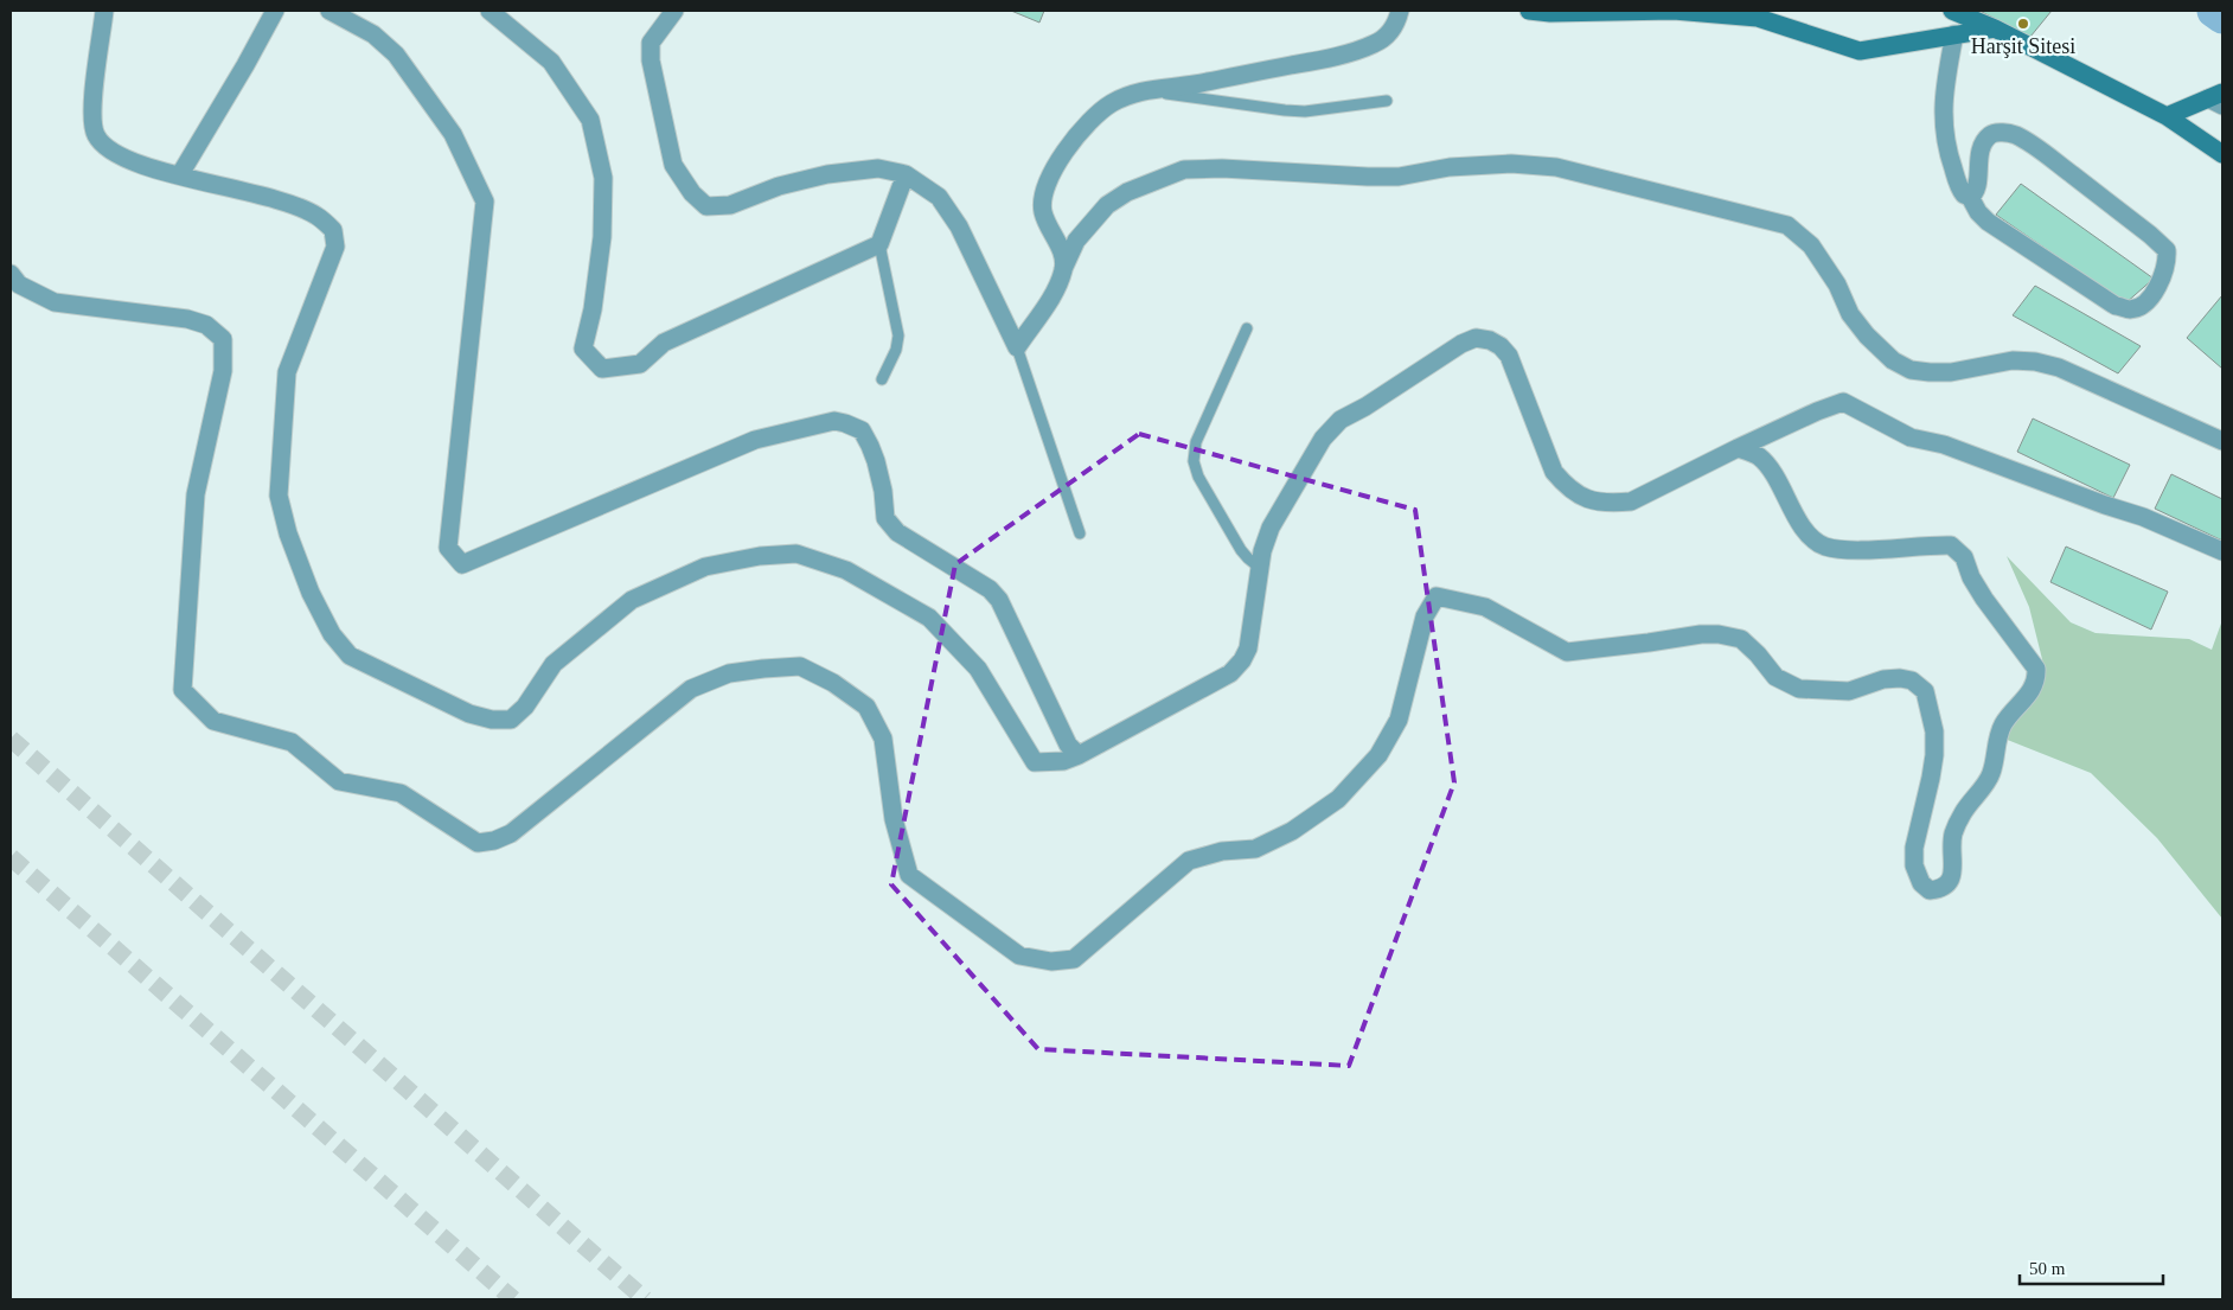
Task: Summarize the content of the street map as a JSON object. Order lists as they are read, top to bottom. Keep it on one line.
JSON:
{"places":["Harşit Sitesi"],"scale_bar":"50 m"}
